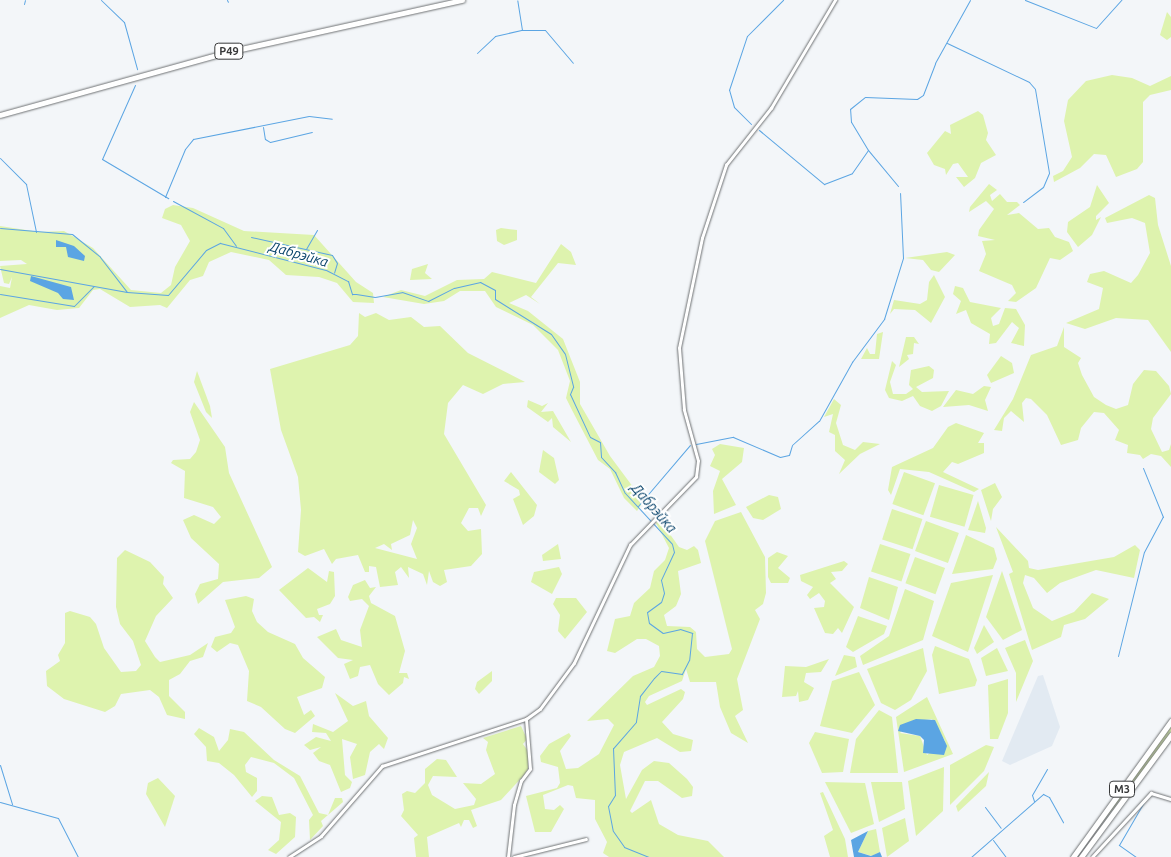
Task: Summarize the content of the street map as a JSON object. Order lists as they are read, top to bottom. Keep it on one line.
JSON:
{"streets":{"highway":["Р49","М3"]},"water":["Дабрэйка"]}
